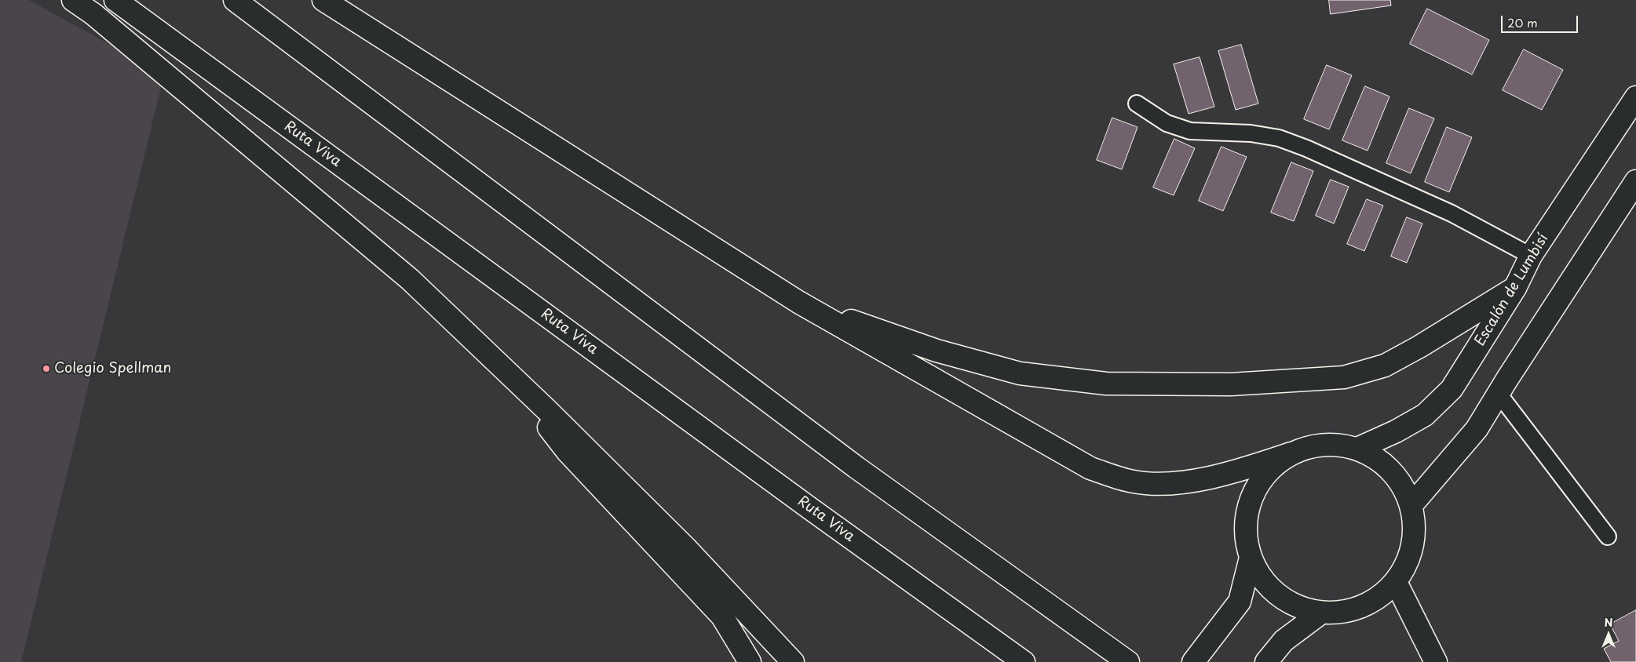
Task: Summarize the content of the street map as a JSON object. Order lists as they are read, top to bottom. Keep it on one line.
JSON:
{"streets":{"main road":["Ruta Viva","Escalón de Lumbisí"]},"places":["Colegio Spellman"],"scale_bar":"20 m","north":"top"}
